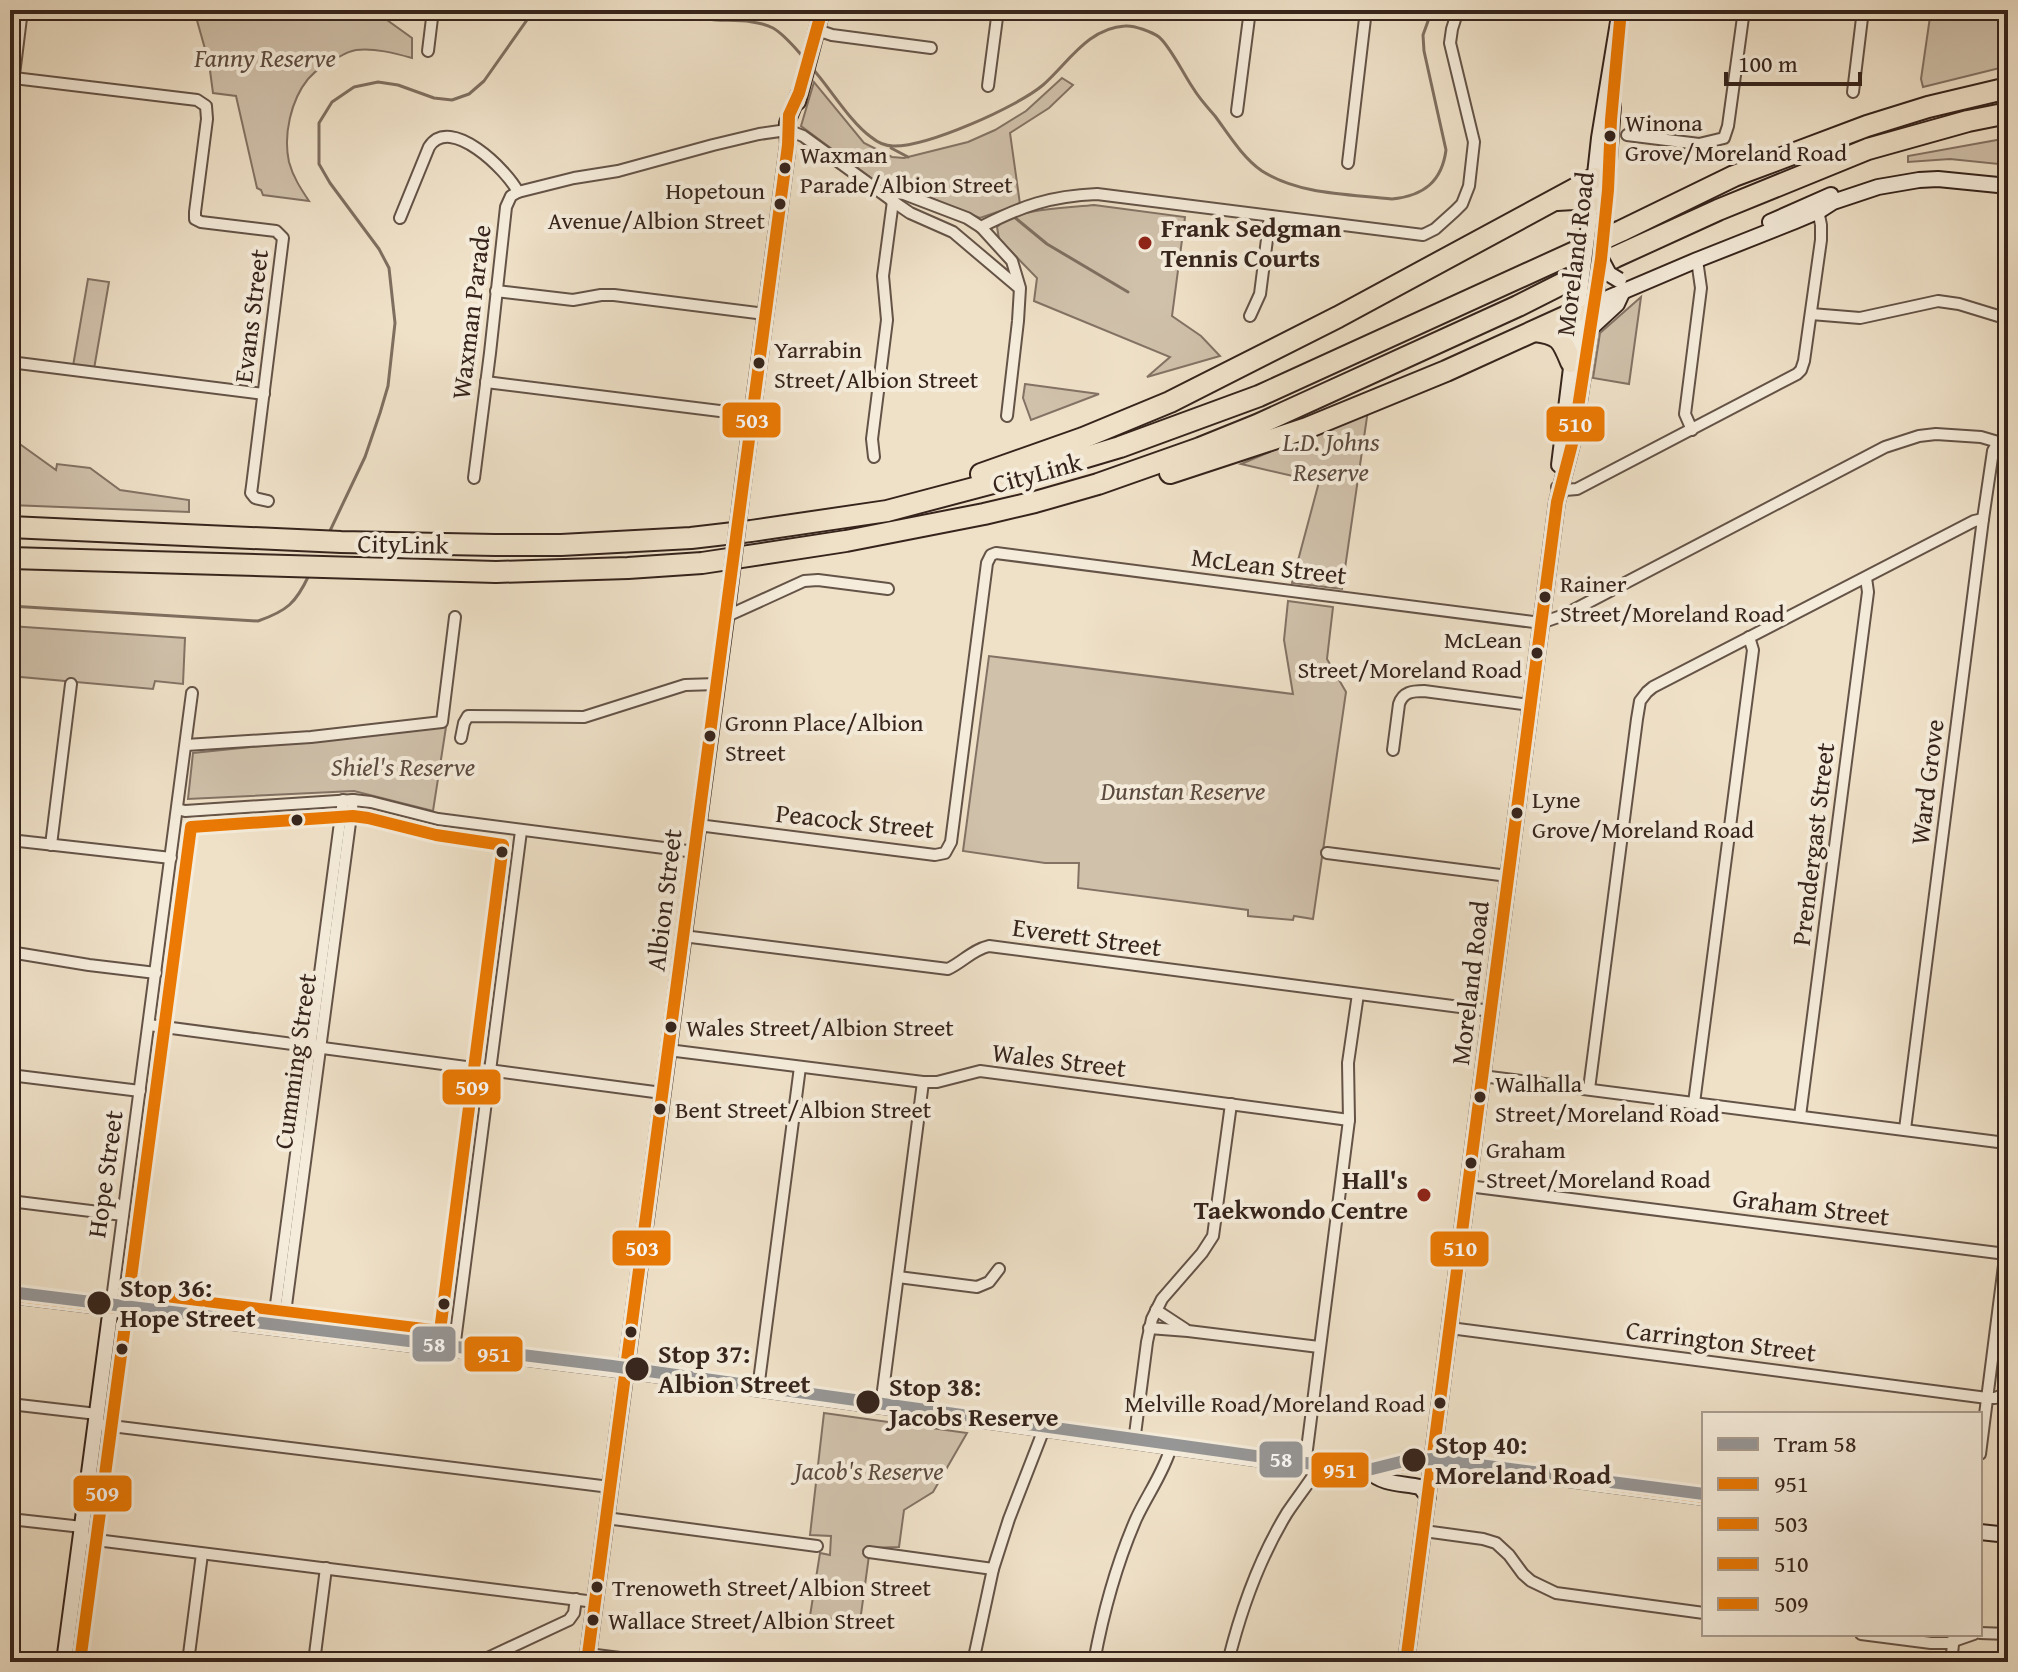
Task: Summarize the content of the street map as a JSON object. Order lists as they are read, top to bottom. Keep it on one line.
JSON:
{"streets":{"highway":["CityLink"],"main road":["Moreland Road","Albion Street","Hope Street"],"street":["Waxman Parade","Evans Street","McLean Street","Ward Grove","Peacock Street","Prendergast Street","Everett Street","Wales Street","Cumming Street","Graham Street","Carrington Street"]},"crossings":[["Moreland Road","McLean Street"],["Moreland Road","Everett Street"],["Moreland Road","Graham Street"],["Moreland Road","Carrington Street"],["McLean Street","Peacock Street"],["Peacock Street","Albion Street"],["Albion Street","Everett Street"],["Albion Street","Wales Street"]],"parks":["Fanny Reserve","L.D. Johns Reserve","Shiel's Reserve","Dunstan Reserve","Jacob's Reserve"],"places":["Winona Grove/Moreland Road","Waxman Parade/Albion Street","Hopetoun Avenue/Albion Street","Frank Sedgman Tennis Courts","Yarrabin Street/Albion Street","Rainer Street/Moreland Road","McLean Street/Moreland Road","Gronn Place/Albion Street","Lyne Grove/Moreland Road","Wales Street/Albion Street","Walhalla Street/Moreland Road","Bent Street/Albion Street","Graham Street/Moreland Road","Hall's Taekwondo Centre","Stop 36: Hope Street","Stop 37: Albion Street","Stop 38: Jacobs Reserve","Melville Road/Moreland Road","Stop 40: Moreland Road","Trenoweth Street/Albion Street","Wallace Street/Albion Street"],"lines":["transit line 503","transit line 510","transit line 509","tram line 58","transit line 951"],"legend":["Tram 58","951","503","510","509"],"scale_bar":"100 m"}
